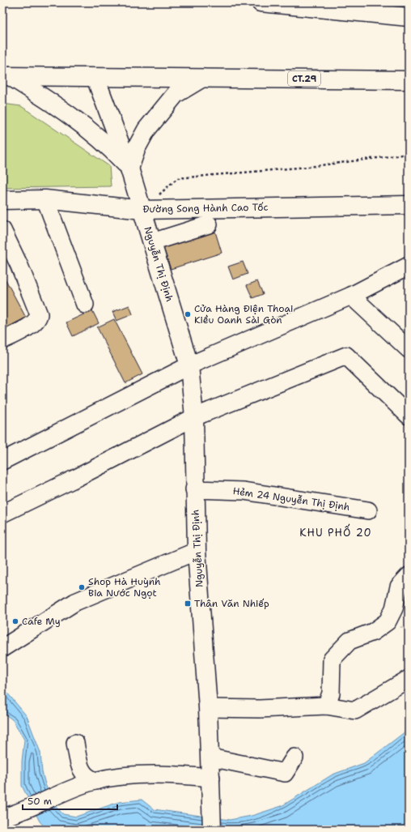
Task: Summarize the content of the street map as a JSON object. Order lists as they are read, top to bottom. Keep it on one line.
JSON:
{"streets":{"main road":["CT.29","Đường Song Hành Cao Tốc","Nguyễn Thị Định"],"street":["Hẻm 24 Nguyễn Thị Định"]},"crossings":[["CT.29","Nguyễn Thị Định"],["Đường Song Hành Cao Tốc","Nguyễn Thị Định"],["Nguyễn Thị Định","Hẻm 24 Nguyễn Thị Định"]],"districts":["KHU PHỐ 20"],"places":{"other":["Cửa Hàng Điện Thoại Kiều Oanh Sài Gòn","Shop Hà Huỳnh Bia Nước Ngọt","Cafe My"],"transit":["Thân Văn Nhiếp"]},"scale_bar":"50 m"}
